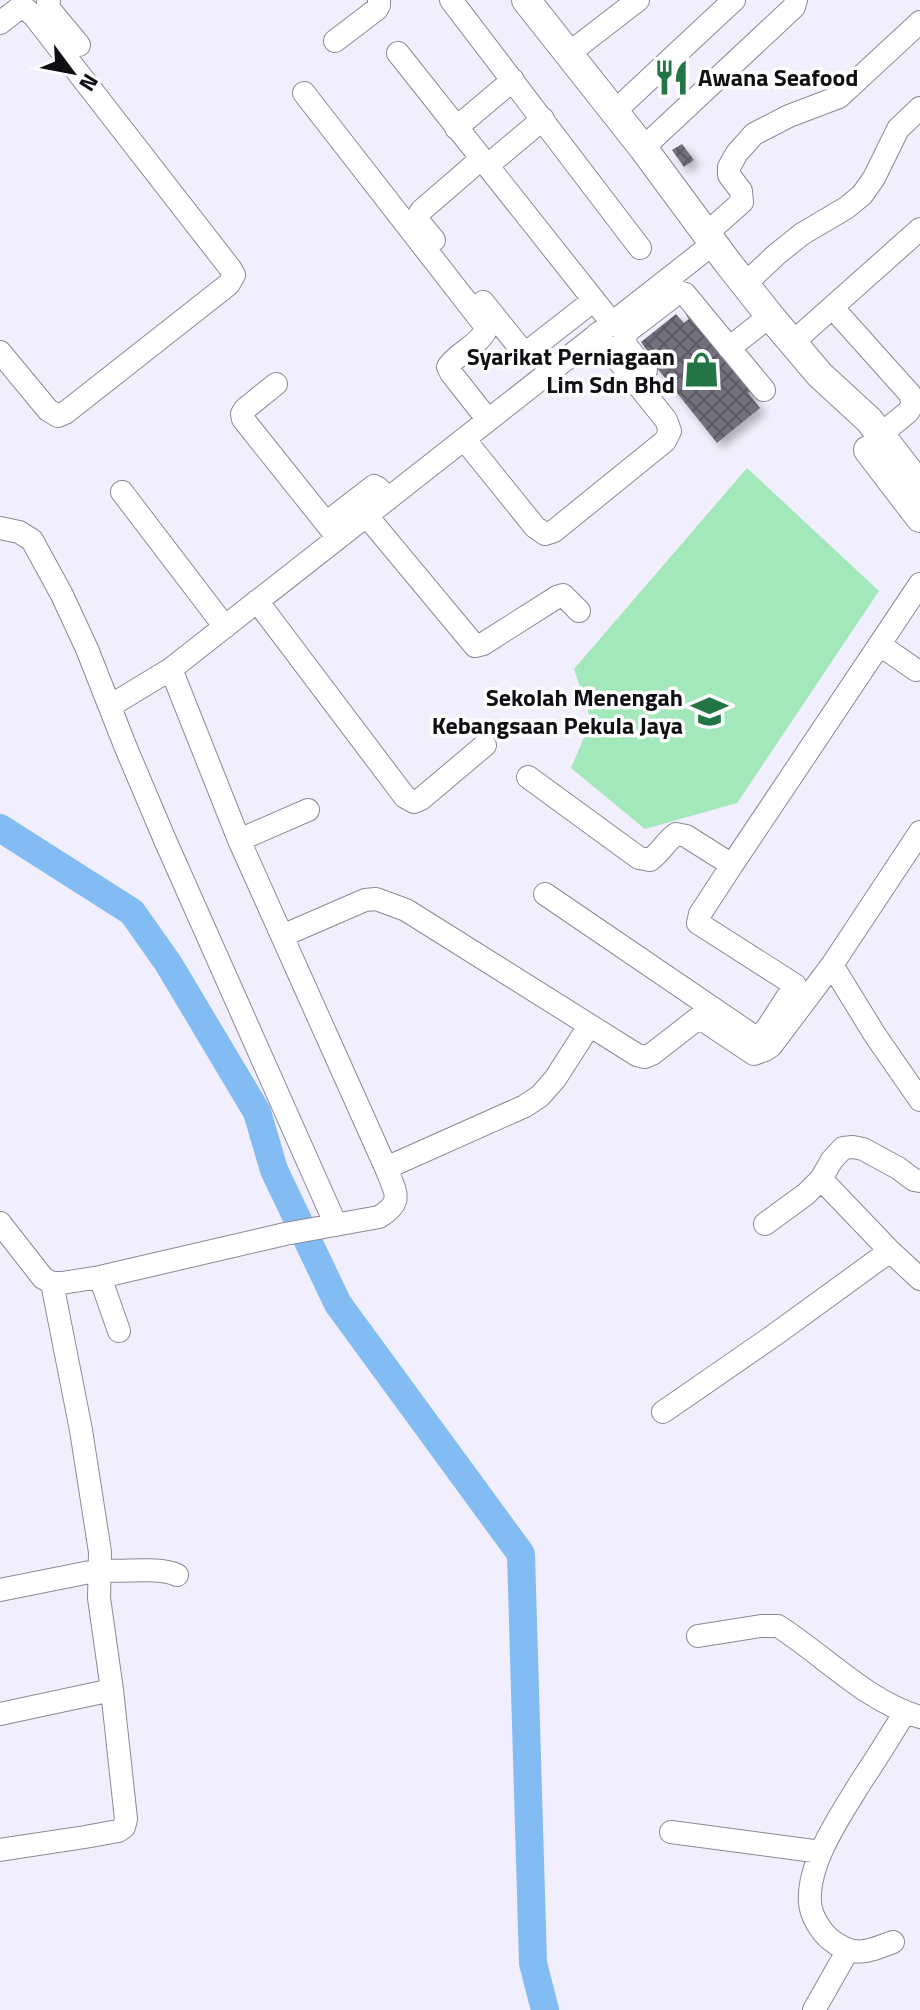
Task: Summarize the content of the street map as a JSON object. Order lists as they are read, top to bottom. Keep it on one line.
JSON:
{"places":{"restaurant":["Awana Seafood"],"shop":["Syarikat Perniagaan Lim Sdn Bhd"],"school or university":["Sekolah Menengah Kebangsaan Pekula Jaya"]},"north":"bottom right"}
